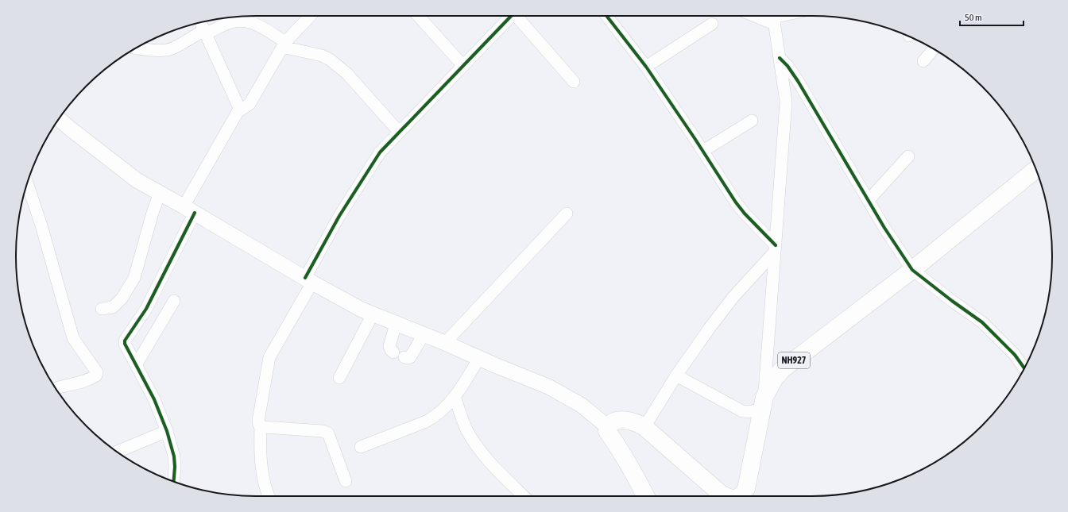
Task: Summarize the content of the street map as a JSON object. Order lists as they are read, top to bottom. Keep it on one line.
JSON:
{"streets":{"highway":["NH927"]},"scale_bar":"50 m"}
